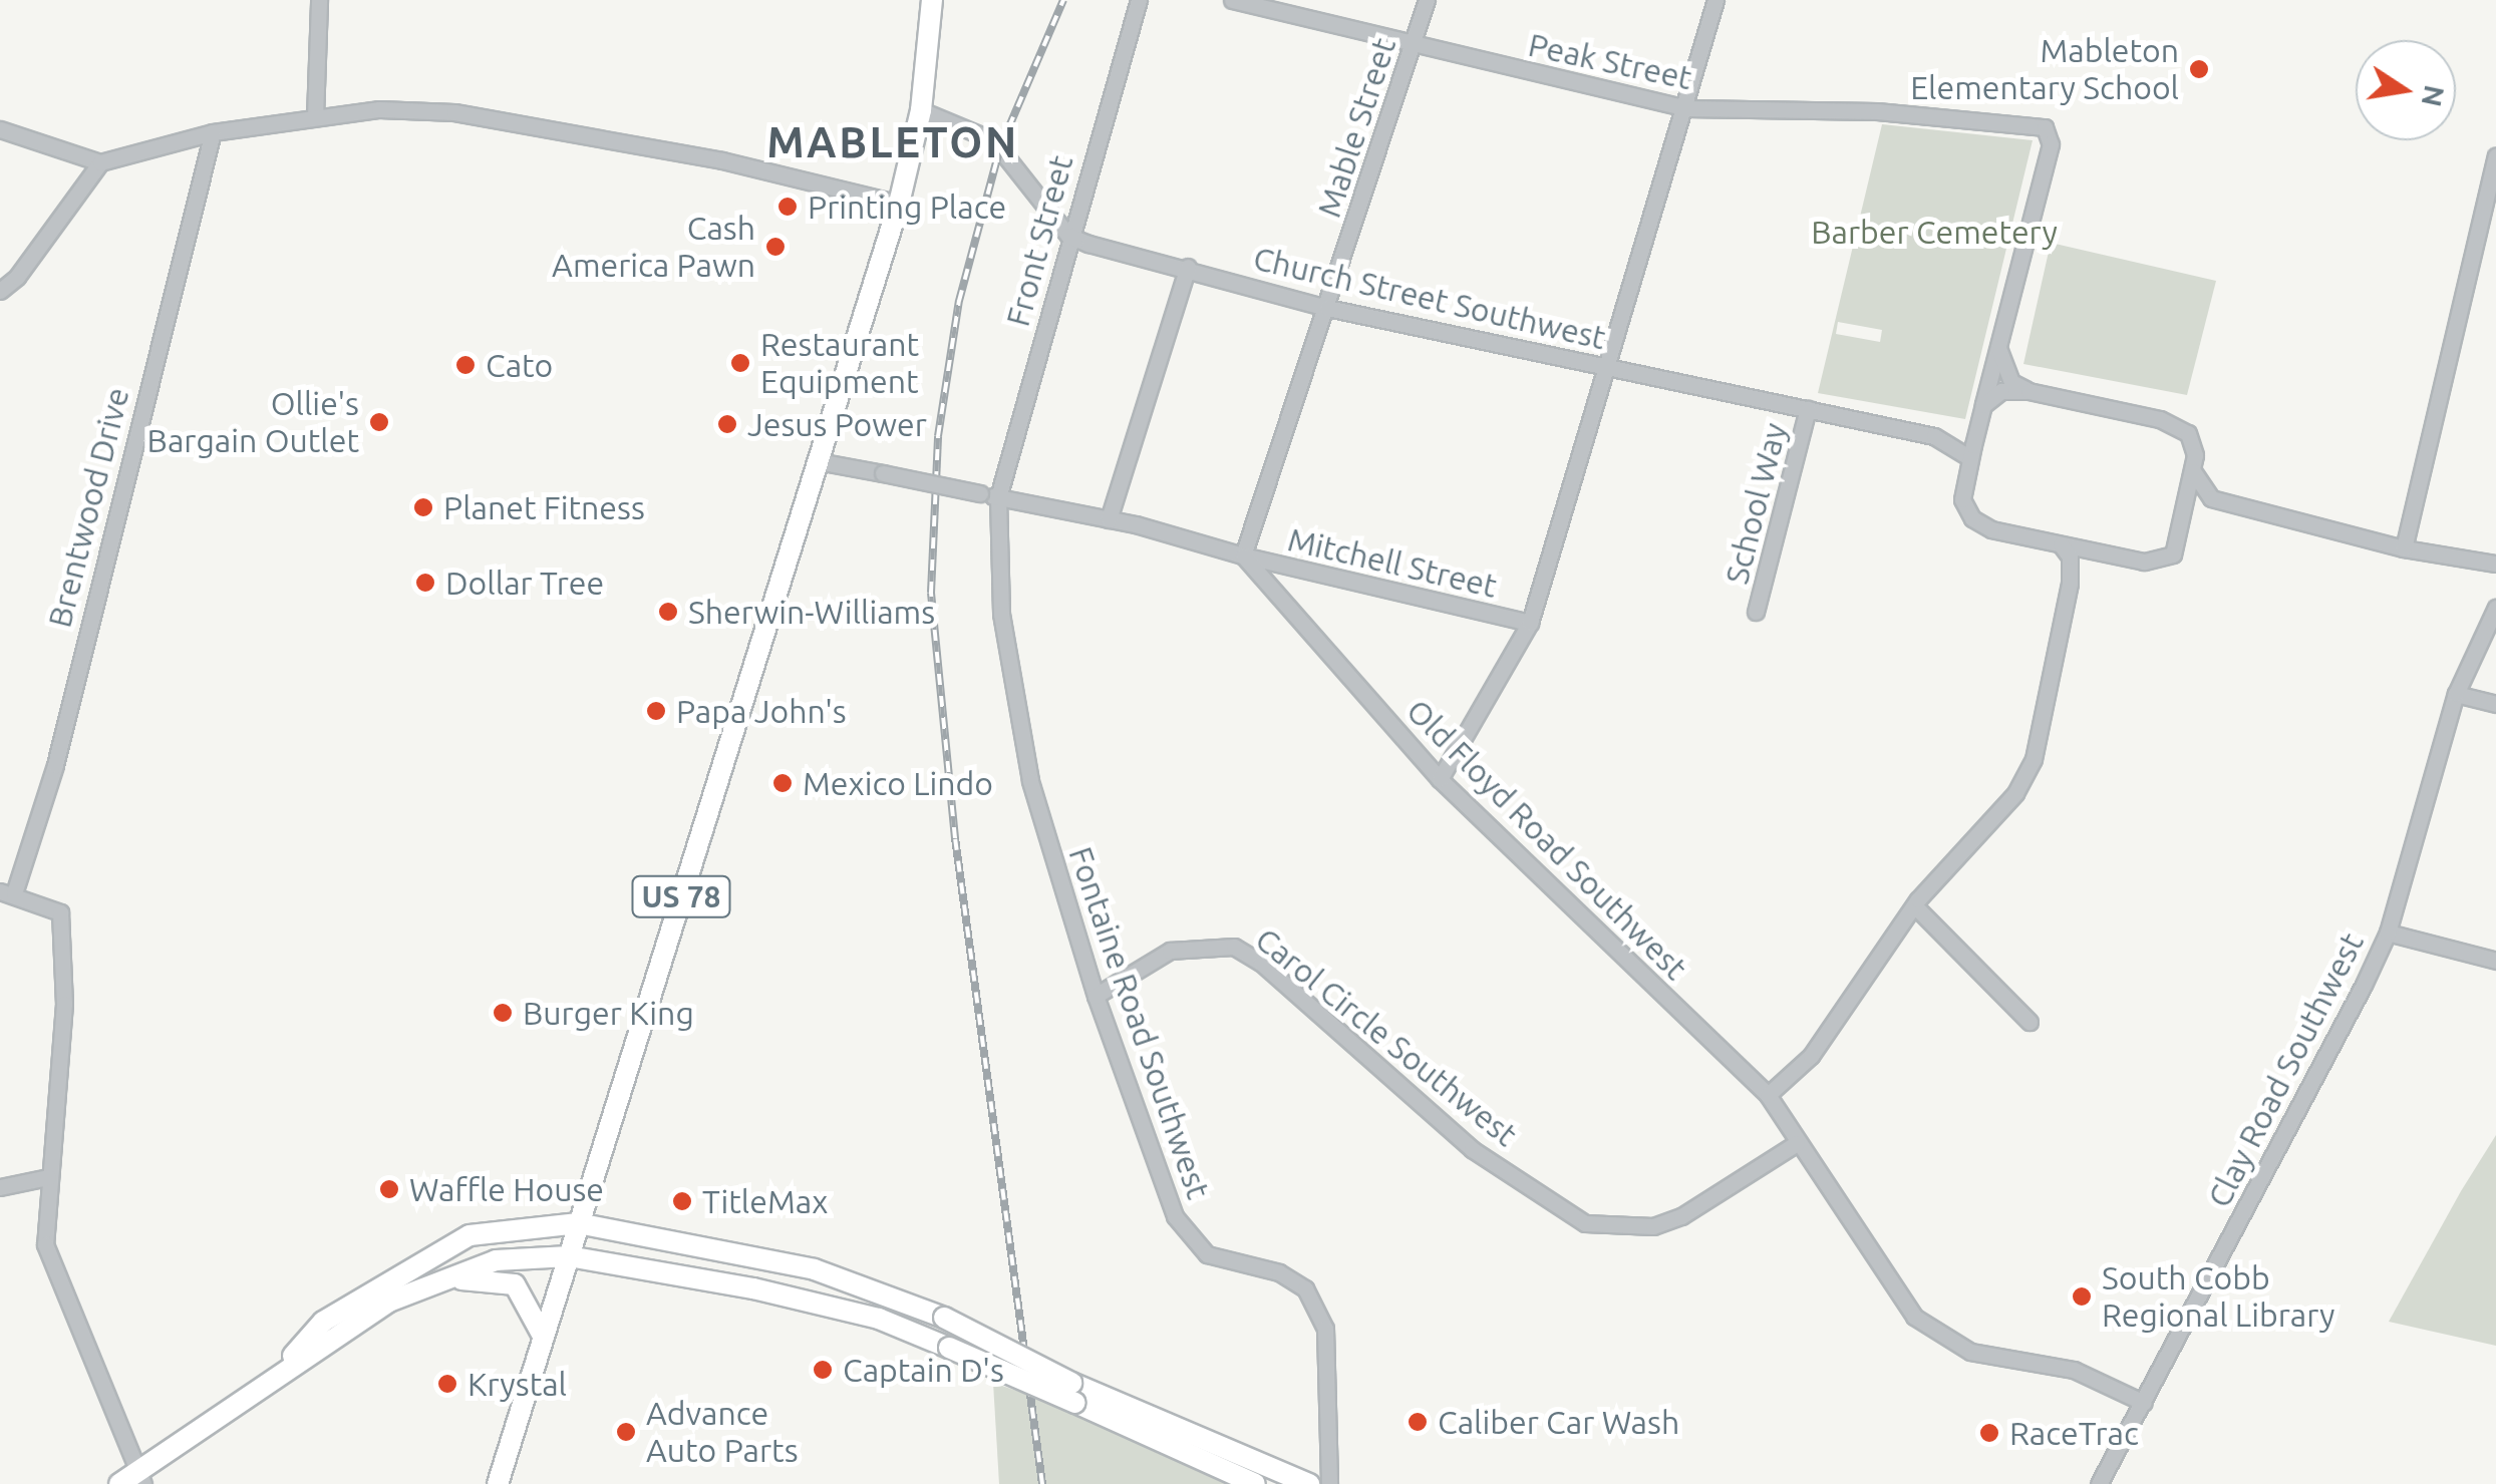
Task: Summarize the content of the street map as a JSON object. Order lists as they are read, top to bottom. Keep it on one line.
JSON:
{"streets":{"main road":["US 78"],"street":["Peak Street","Mable Street","Front Street","Church Street Southwest","School Way","Brentwood Drive","Mitchell Street","Old Floyd Road Southwest","Fontaine Road Southwest","Carol Circle Southwest","Clay Road Southwest"]},"crossings":[["Peak Street","Mable Street"],["Mable Street","Church Street Southwest"],["Mable Street","Mitchell Street"],["Mable Street","Old Floyd Road Southwest"],["Front Street","Church Street Southwest"],["Front Street","Fontaine Road Southwest"],["Church Street Southwest","School Way"],["Mitchell Street","Old Floyd Road Southwest"],["Old Floyd Road Southwest","Carol Circle Southwest"],["Old Floyd Road Southwest","Clay Road Southwest"],["Fontaine Road Southwest","Carol Circle Southwest"]],"districts":["MABLETON"],"parks":["Barber Cemetery"],"places":["Mableton Elementary School","Printing Place","Cash America Pawn","Restaurant Equipment","Cato","Ollie's Bargain Outlet","Jesus Power","Planet Fitness","Dollar Tree","Sherwin-Williams","Papa John's","Mexico Lindo","Burger King","Waffle House","TitleMax","South Cobb Regional Library","Captain D's","Krystal","Caliber Car Wash","Advance Auto Parts","RaceTrac"],"north":"right"}
